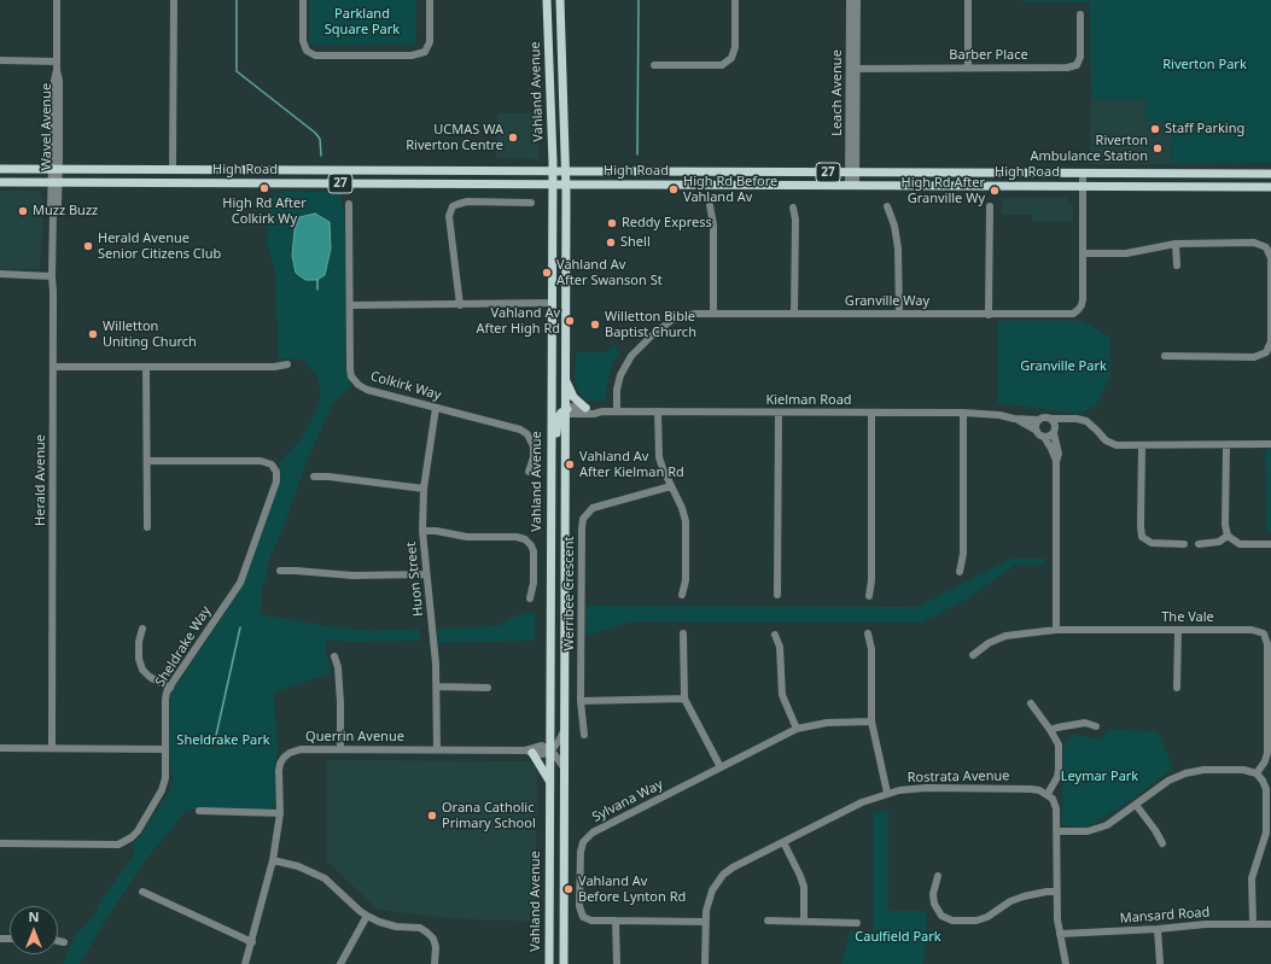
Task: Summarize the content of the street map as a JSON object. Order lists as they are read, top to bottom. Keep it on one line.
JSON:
{"streets":{"main road":["Vahland Avenue","High Road","27"],"street":["Barber Place","Leach Avenue","Wavel Avenue","Granville Way","Colkirk Way","Kielman Road","Herald Avenue","Huon Street","Werribee Crescent","The Vale","Sheldrake Way","Querrin Avenue","Rostrata Avenue","Sylvana Way","Mansard Road"]},"crossings":[["Barber Place","Leach Avenue"],["Vahland Avenue","High Road"],["Vahland Avenue","Kielman Road"],["Vahland Avenue","Querrin Avenue"],["Leach Avenue","High Road"],["Wavel Avenue","High Road"],["Wavel Avenue","Herald Avenue"],["High Road","Granville Way"],["High Road","Herald Avenue"],["Granville Way","Kielman Road"],["Colkirk Way","Huon Street"],["Kielman Road","The Vale"],["Huon Street","Querrin Avenue"],["Rostrata Avenue","Sylvana Way"]],"parks":["Parkland Square Park","Riverton Park","Granville Park","Sheldrake Park","Leymar Park","Caulfield Park"],"places":["Staff Parking","UCMAS WA Riverton Centre","Riverton Ambulance Station","High Rd After Colkirk Wy","High Rd Before Vahland Av","High Rd After Granville Wy","Muzz Buzz","Reddy Express","Shell","Herald Avenue Senior Citizens Club","Vahland Av After Swanson St","Vahland Av After High Rd","Willetton Bible Baptist Church","Willetton Uniting Church","Vahland Av After Kielman Rd","Orana Catholic Primary School","Vahland Av Before Lynton Rd"],"north":"top"}
